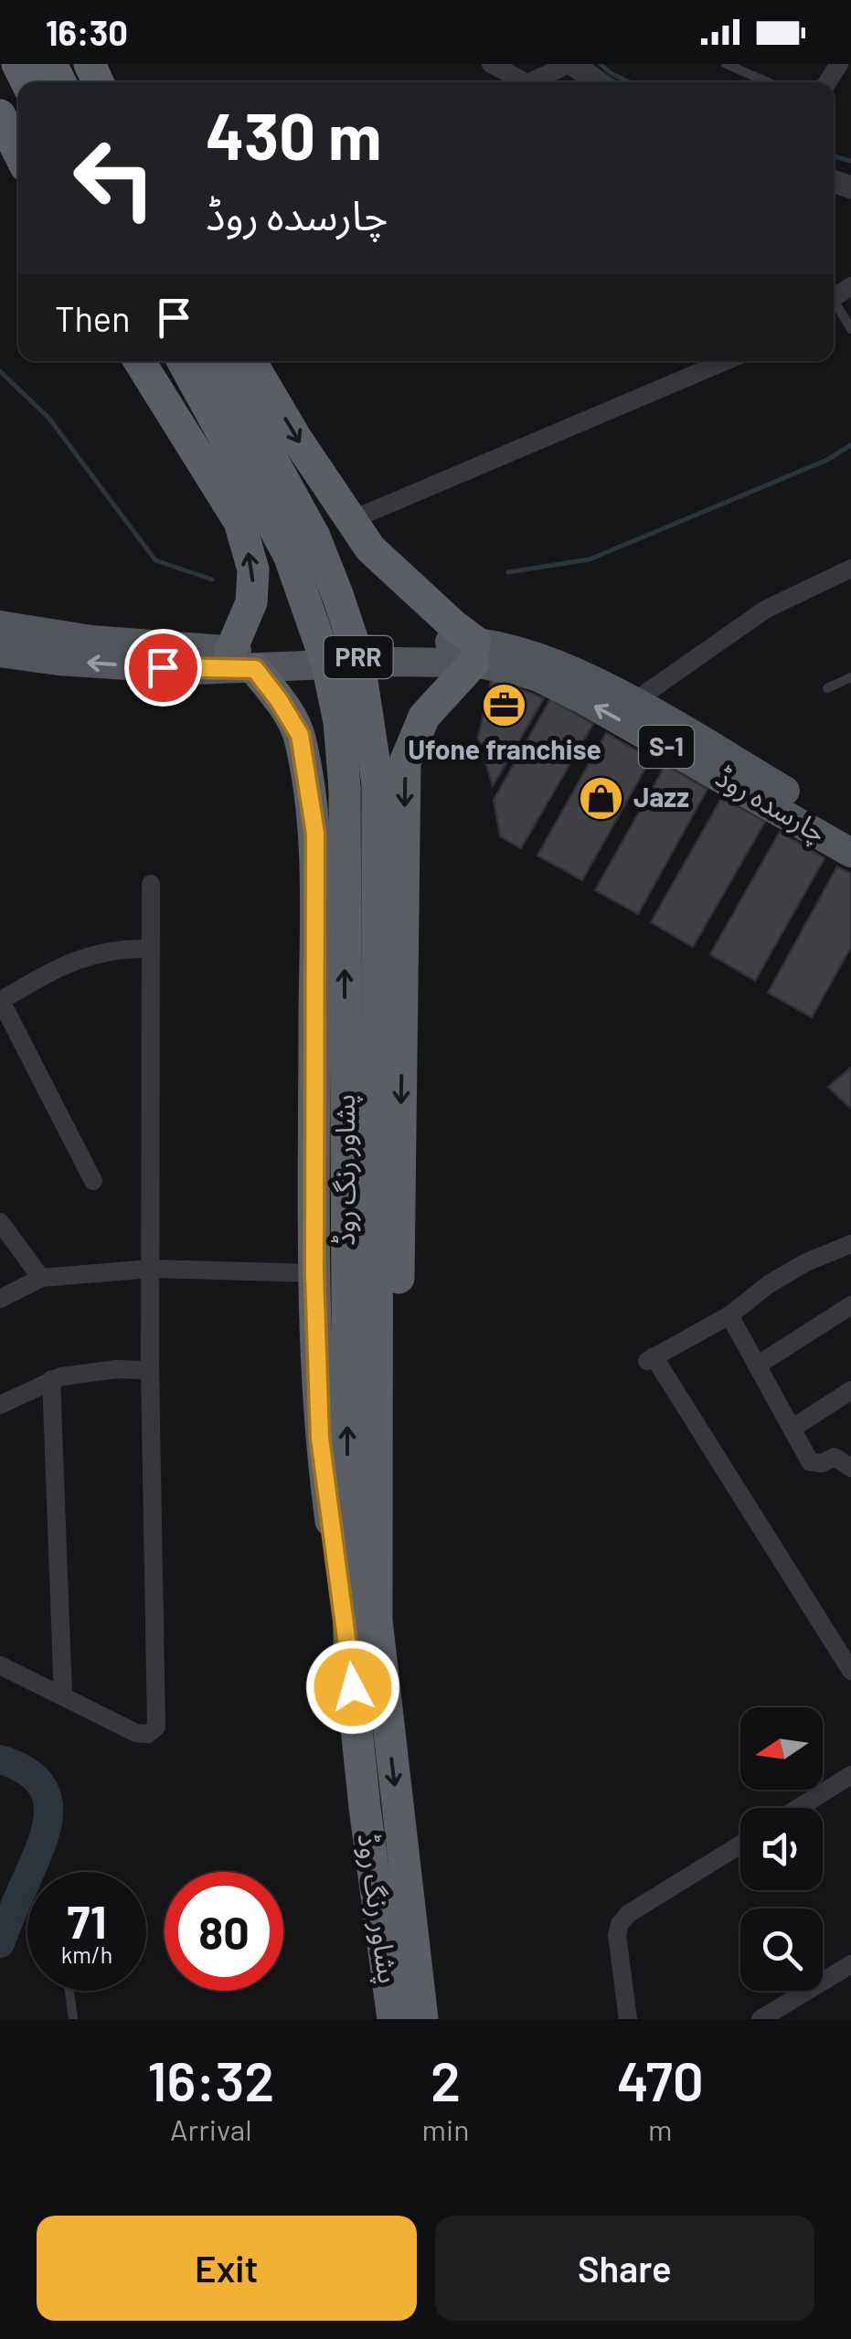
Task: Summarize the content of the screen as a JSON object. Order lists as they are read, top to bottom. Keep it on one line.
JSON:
{"streets":{"highway":["PRR","پشاور رنگ روڈ"],"main road":["S-1","چارسدہ روڈ"]},"places":{"office":["Ufone franchise"],"shop":["Jazz"]},"north":"left","page":{"status":"16:30","turn":["430 m","چارسدہ روڈ"],"then":"Then","speed":"71 km/h","limit":"80","eta":["16:32","Arrival","2","min","470","m"],"buttons":["Exit","Share"]}}
